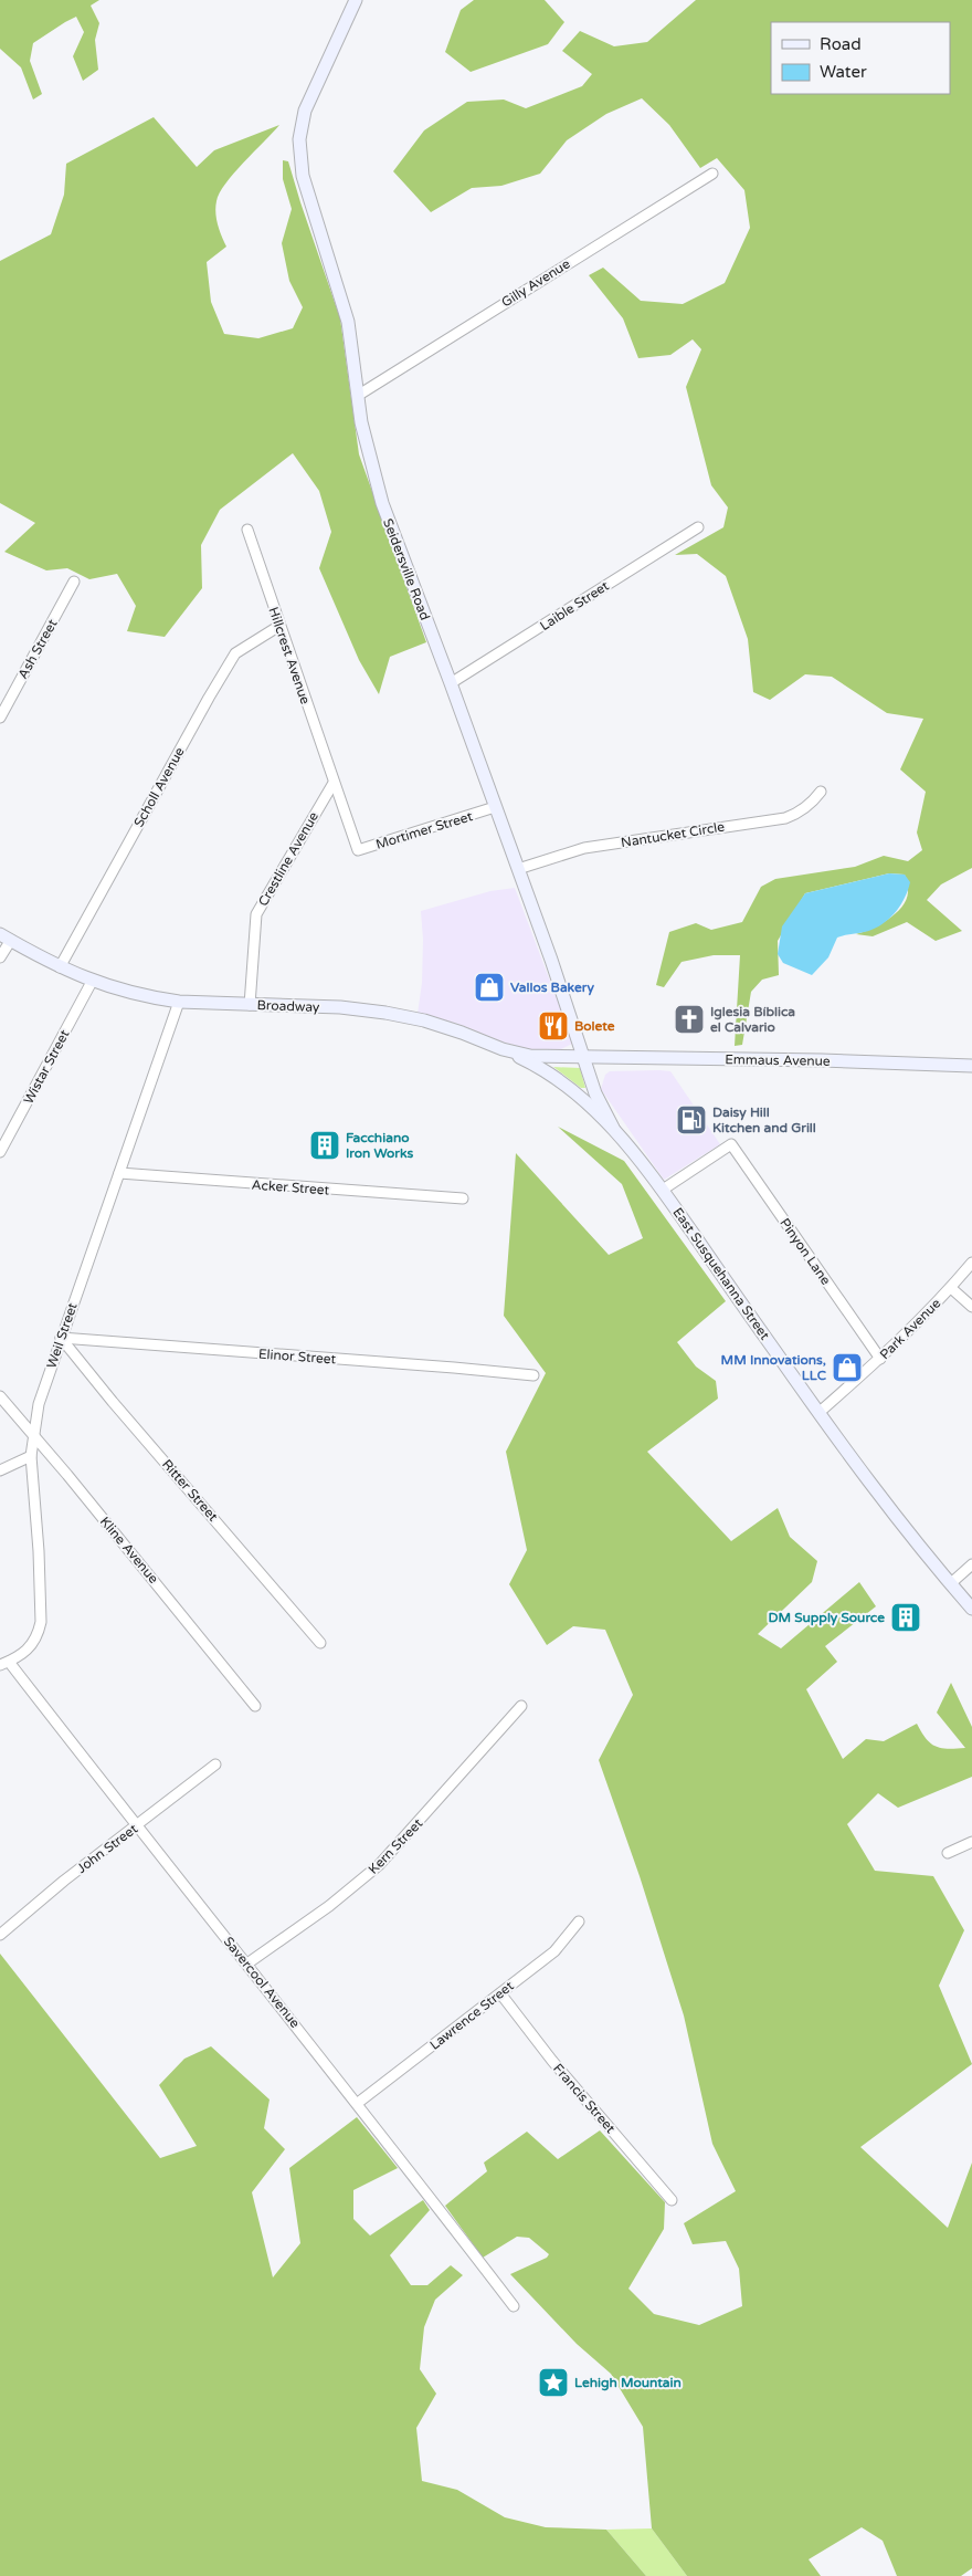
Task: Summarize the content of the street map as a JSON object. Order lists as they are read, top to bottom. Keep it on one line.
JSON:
{"streets":{"main road":["Seidersville Road","Broadway","Emmaus Avenue","East Susquehanna Street"],"street":["Gilly Avenue","Laible Street","Ash Street","Hillcrest Avenue","Scholl Avenue","Mortimer Street","Nantucket Circle","Crestline Avenue","Wistar Street","Acker Street","Pinyon Lane","Park Avenue","Weil Street","Elinor Street","Ritter Street","Kline Avenue","Kern Street","John Street","Savercool Avenue","Lawrence Street","Francis Street"]},"crossings":[["Gilly Avenue","Seidersville Road"],["Seidersville Road","Laible Street"],["Seidersville Road","Mortimer Street"],["Seidersville Road","Nantucket Circle"],["Seidersville Road","Broadway"],["Seidersville Road","Emmaus Avenue"],["Seidersville Road","East Susquehanna Street"],["Hillcrest Avenue","Scholl Avenue"],["Hillcrest Avenue","Mortimer Street"],["Hillcrest Avenue","Crestline Avenue"],["Scholl Avenue","Broadway"],["Mortimer Street","Crestline Avenue"],["Crestline Avenue","Broadway"],["Broadway","Emmaus Avenue"],["Broadway","Wistar Street"],["Broadway","East Susquehanna Street"],["Broadway","Weil Street"],["Acker Street","Weil Street"],["Pinyon Lane","East Susquehanna Street"],["Pinyon Lane","Park Avenue"],["East Susquehanna Street","Park Avenue"],["Weil Street","Elinor Street"],["Weil Street","Ritter Street"],["Weil Street","Kline Avenue"],["Weil Street","Savercool Avenue"],["Elinor Street","Ritter Street"],["Kern Street","Savercool Avenue"],["John Street","Savercool Avenue"],["Savercool Avenue","Lawrence Street"],["Lawrence Street","Francis Street"]],"places":{"shop":["Vallos Bakery","MM Innovations, LLC"],"church":["Iglesia Bíblica el Calvario"],"restaurant":["Bolete"],"fuel station":["Daisy Hill Kitchen and Grill"],"building":["Facchiano Iron Works","DM Supply Source"],"place":["Lehigh Mountain"]},"legend":["Road","Water"]}
